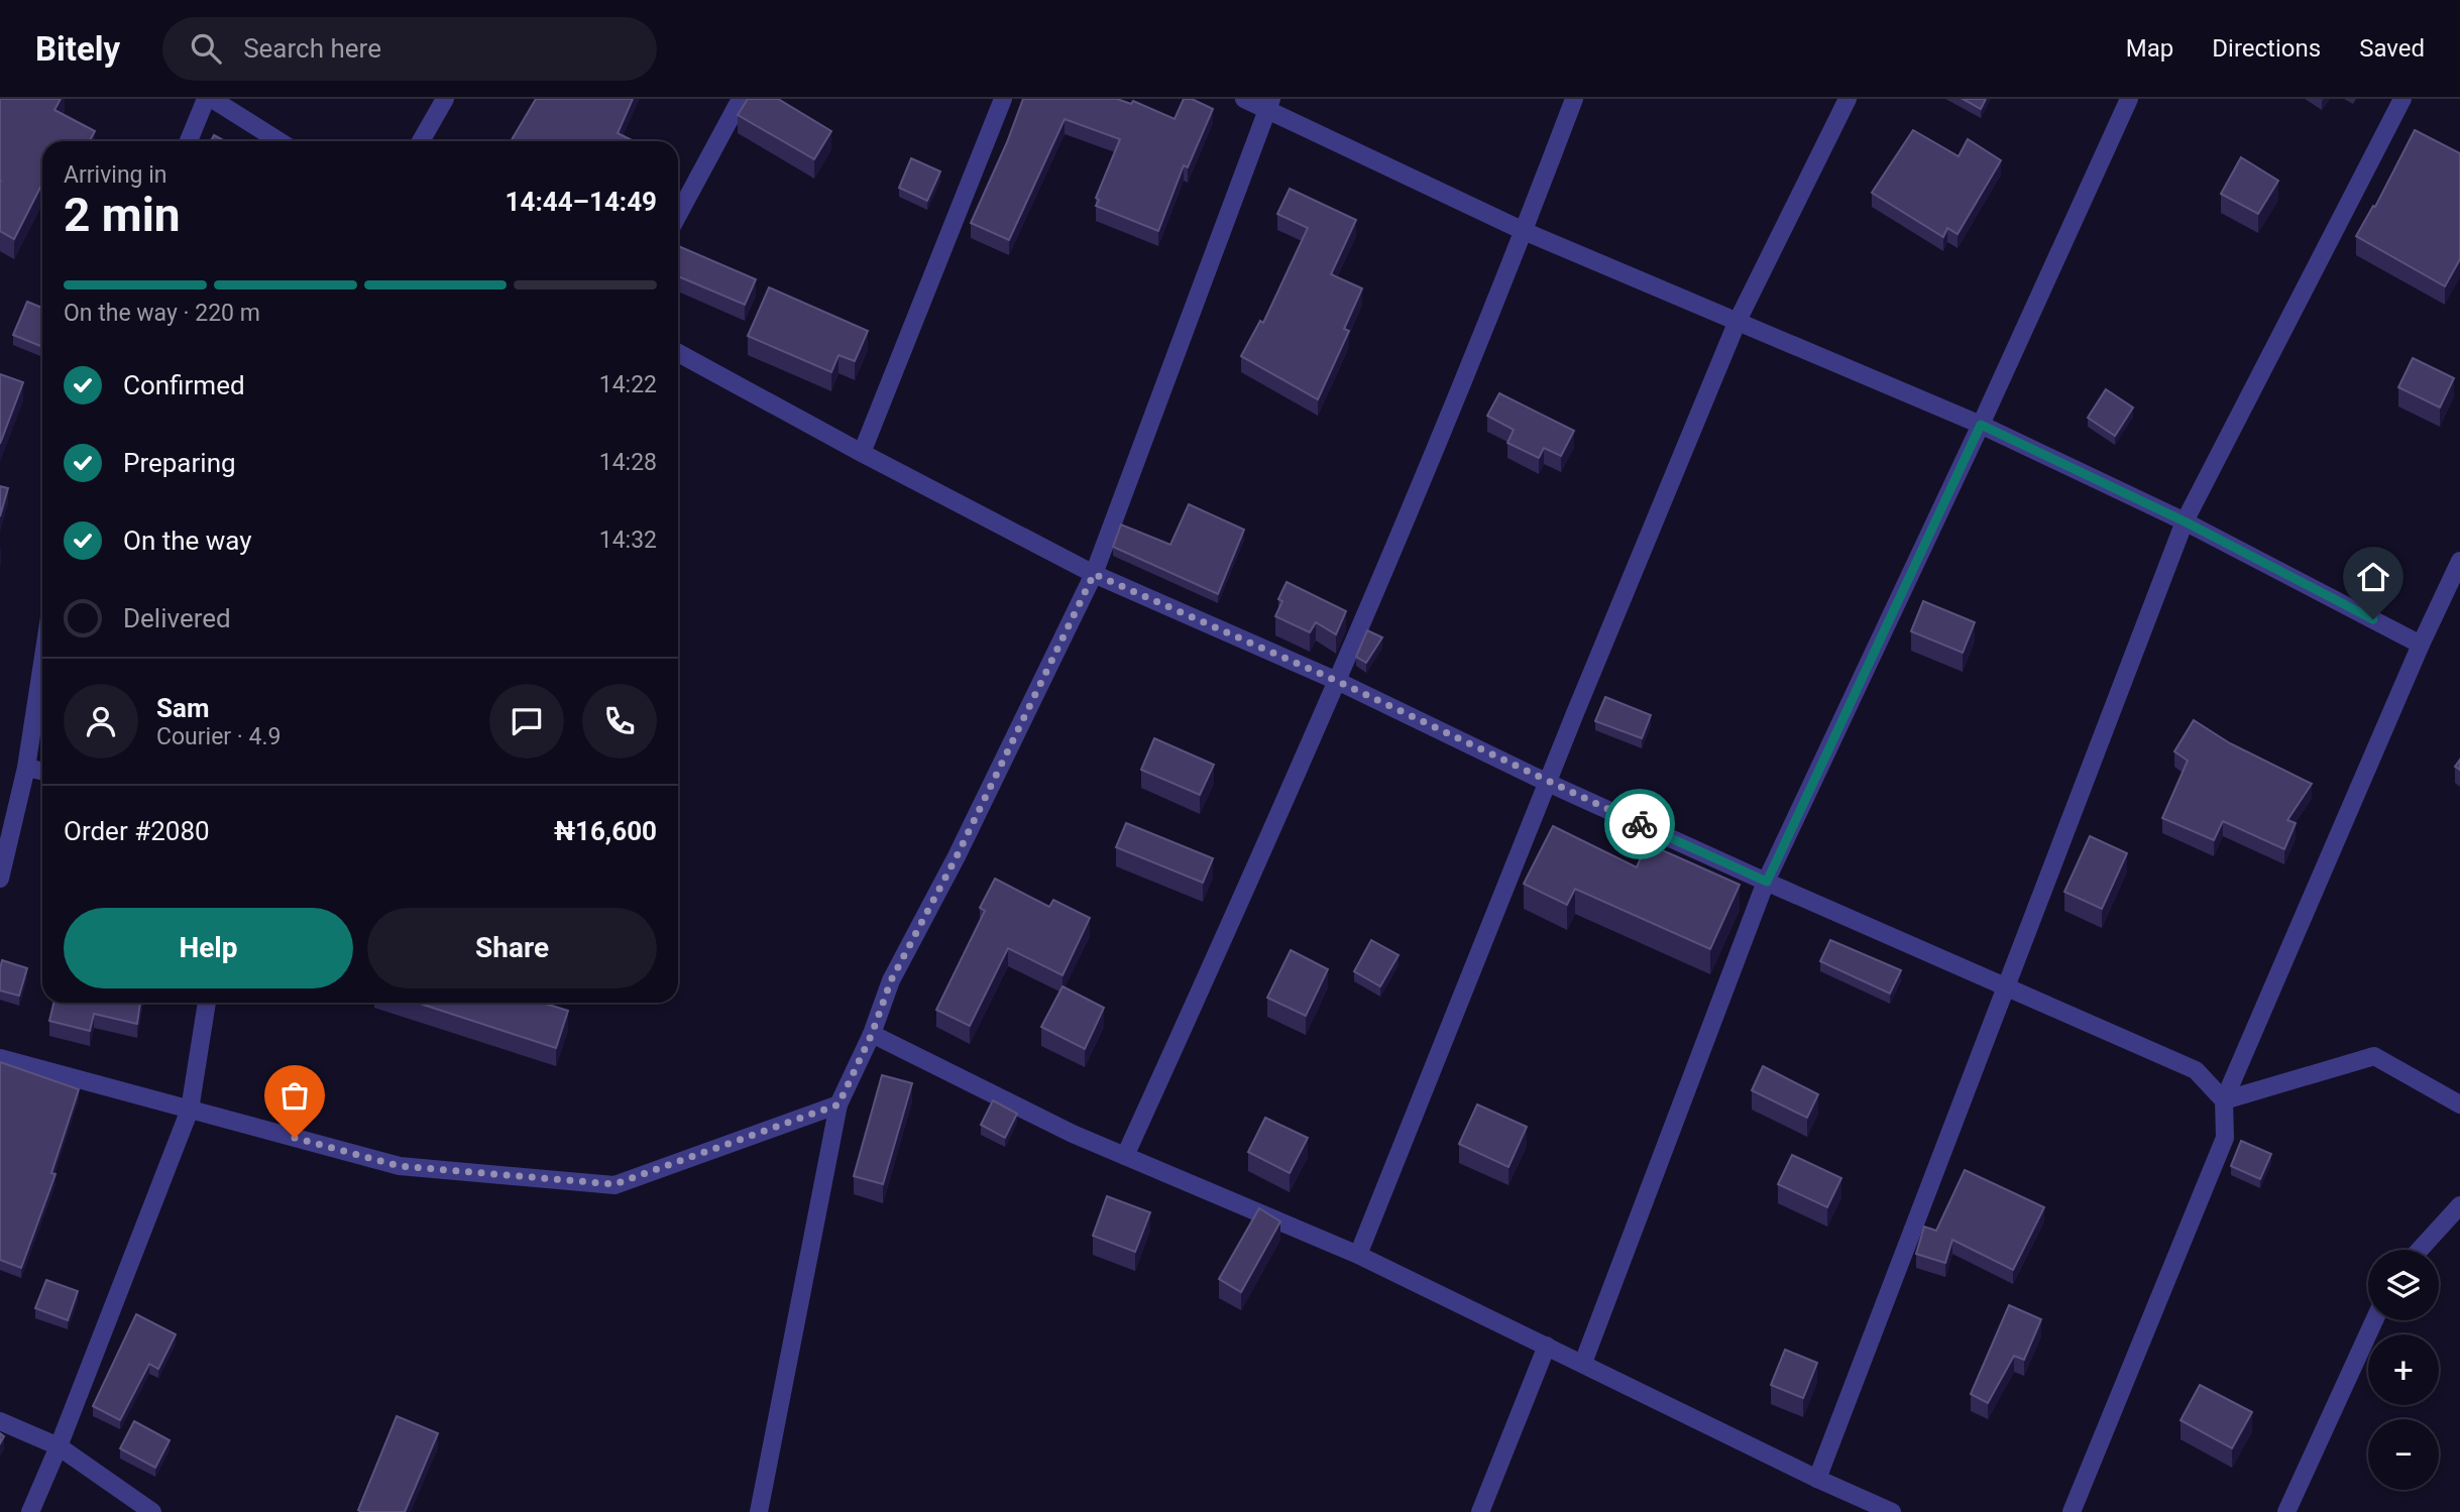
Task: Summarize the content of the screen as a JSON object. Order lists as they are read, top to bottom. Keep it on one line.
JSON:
{"page":{"header":"Bitely","search":"Search here","nav":["Map","Directions","Saved"],"heading":["2 min","Arriving in","14:44–14:49"],"panel":["Sam","Courier · 4.9","Order #2080","₦16,600"],"bar":"On the way · 220 m","list":[["Confirmed","14:22"],["Preparing","14:28"],["On the way","14:32"],"Delivered"],"buttons":["Help","Share"],"map_buttons":["+","−"]}}
